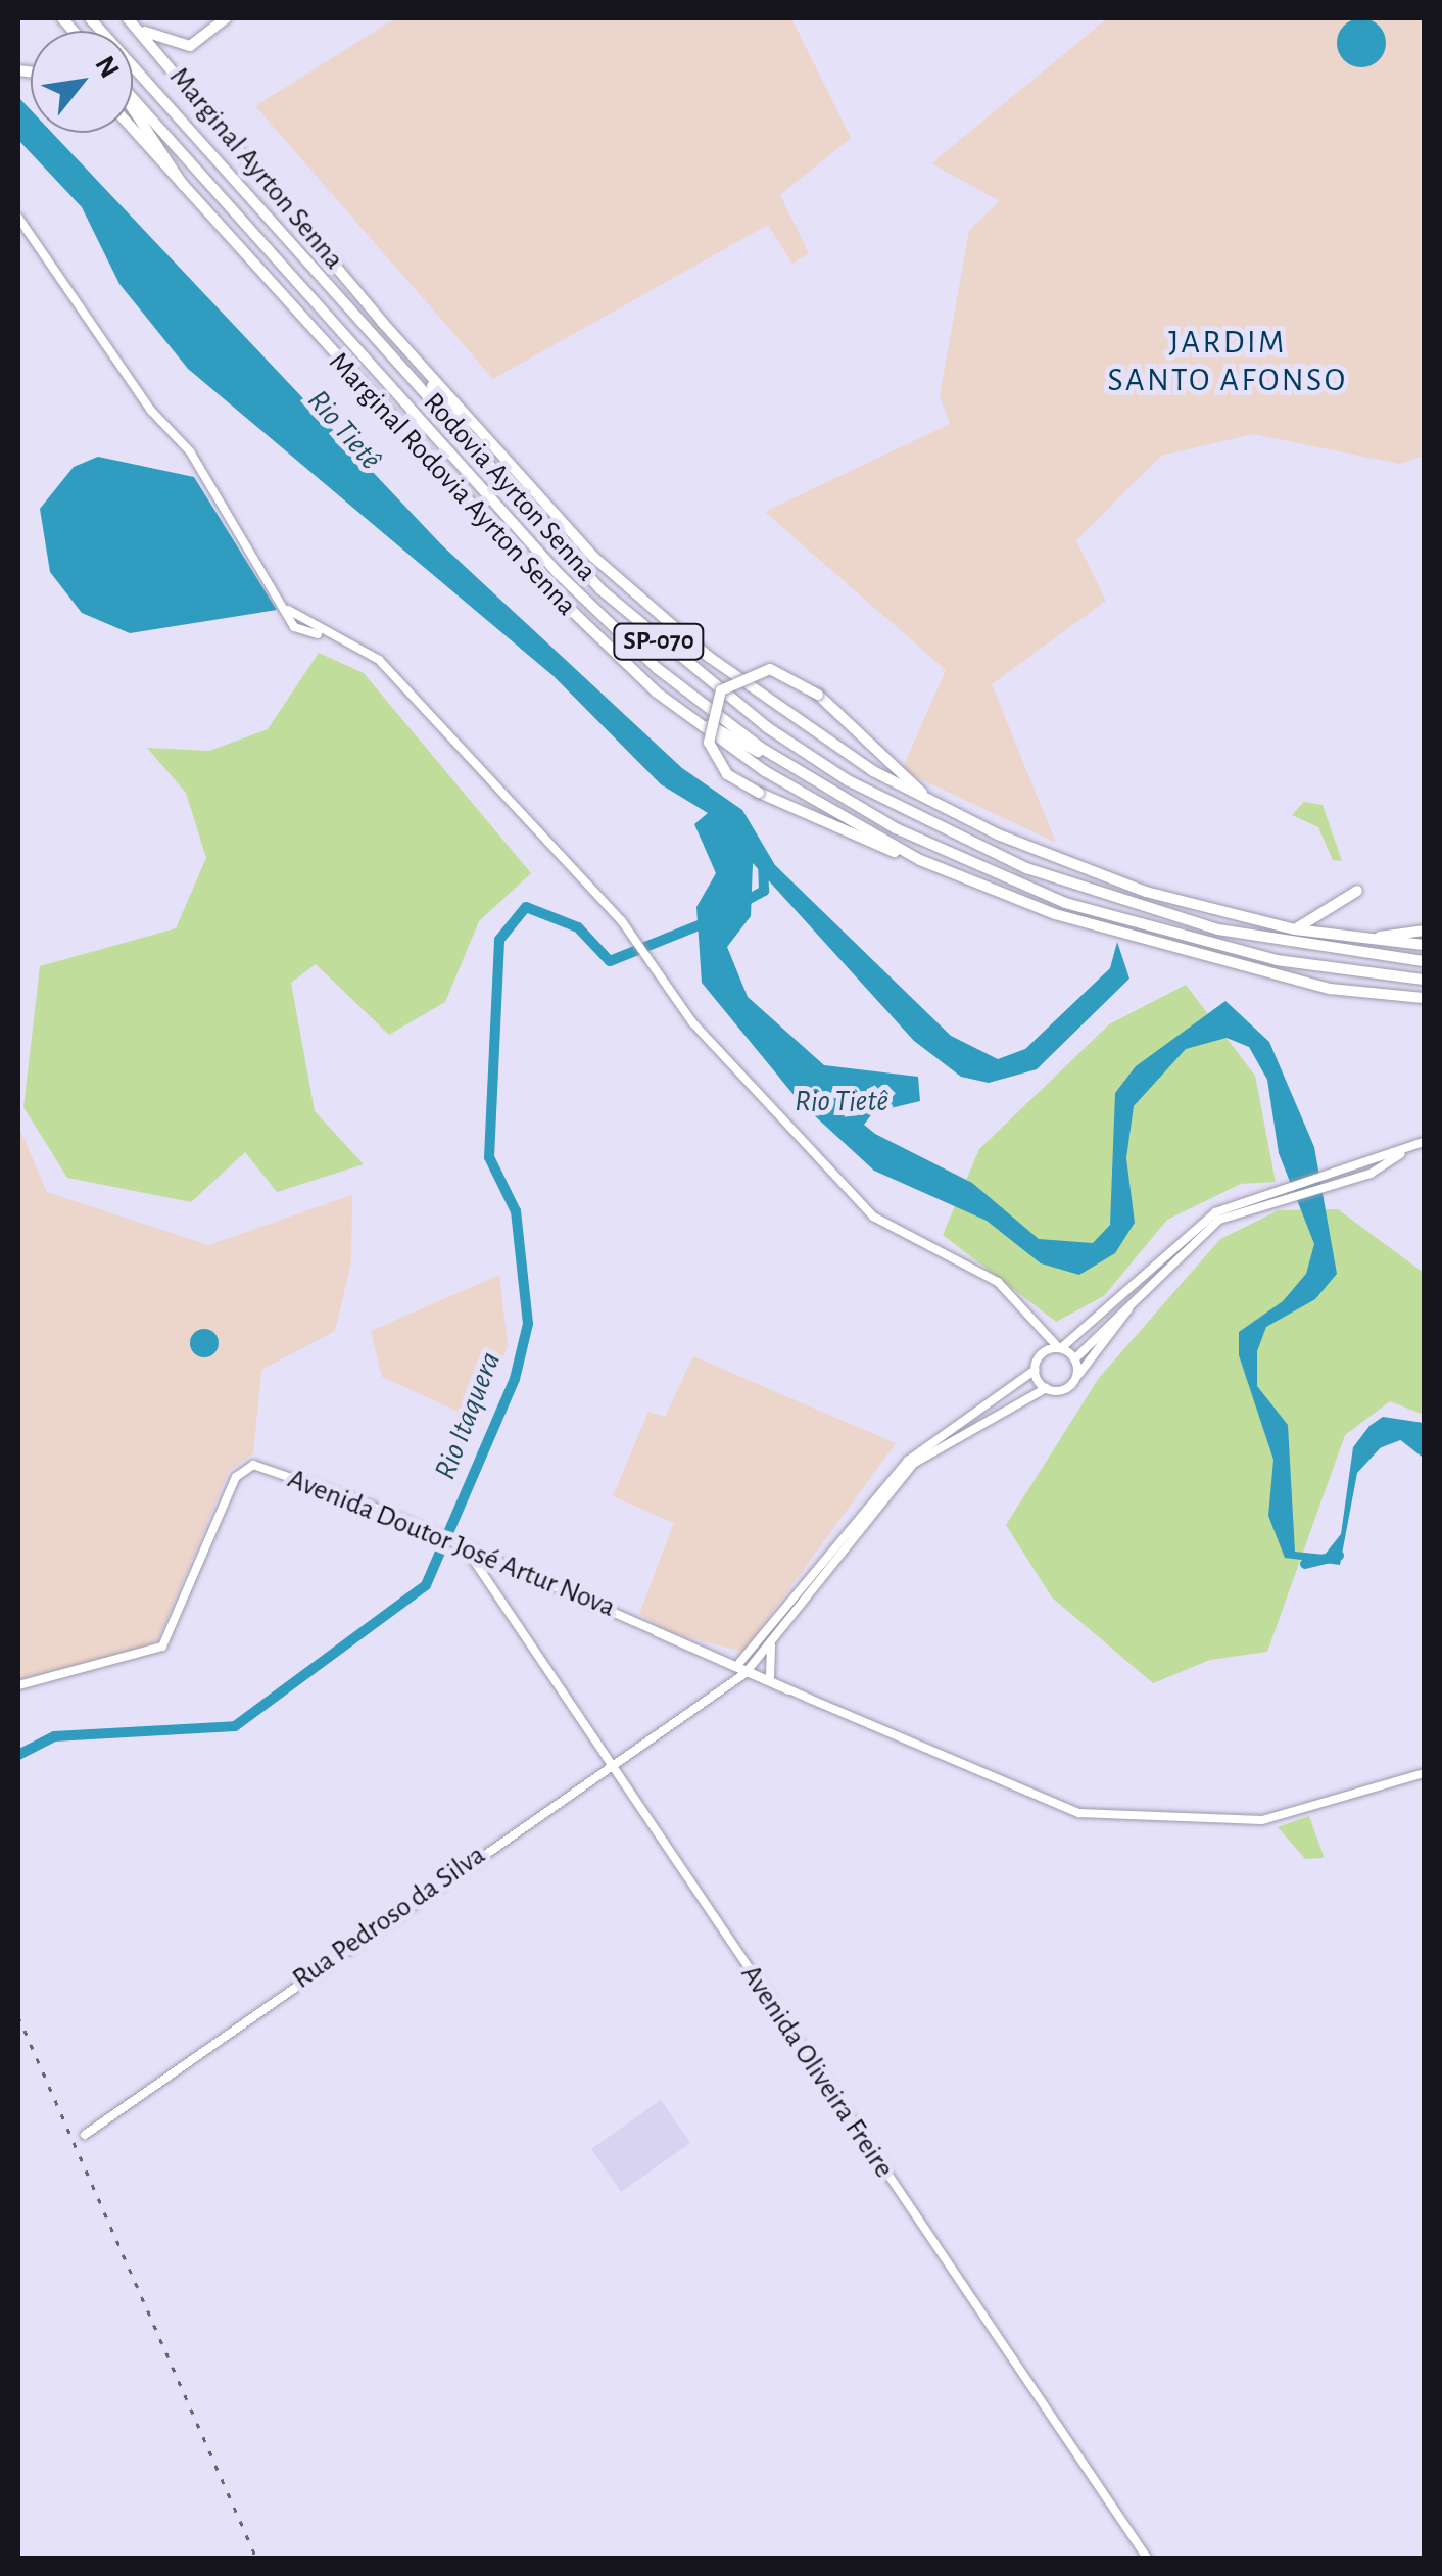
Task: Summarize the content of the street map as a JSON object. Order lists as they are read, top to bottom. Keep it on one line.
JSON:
{"streets":{"highway":["Marginal Ayrton Senna","Marginal Rodovia Ayrton Senna","Rodovia Ayrton Senna","SP-070"],"main road":["Avenida Doutor José Artur Nova","Rua Pedroso da Silva","Avenida Oliveira Freire"]},"crossings":[["Marginal Ayrton Senna","Marginal Rodovia Ayrton Senna"],["Avenida Doutor José Artur Nova","Rua Pedroso da Silva"],["Avenida Doutor José Artur Nova","Avenida Oliveira Freire"],["Rua Pedroso da Silva","Avenida Oliveira Freire"]],"districts":["JARDIM SANTO AFONSO"],"water":["Rio Tietê","Rio Itaquera"],"north":"top right"}
